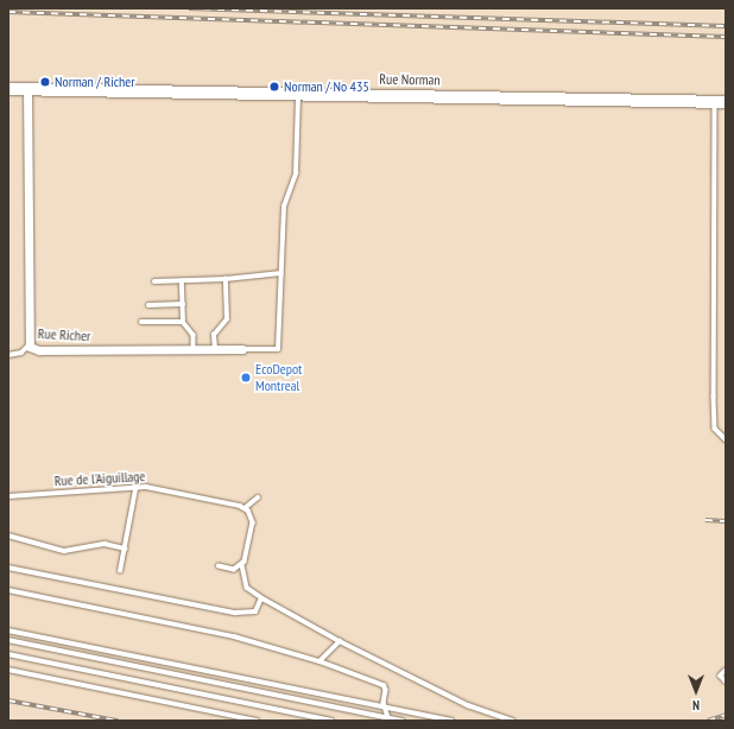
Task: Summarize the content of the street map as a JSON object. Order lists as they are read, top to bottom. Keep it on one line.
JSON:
{"streets":{"street":["Rue Norman","Rue Richer"],"lane":["Rue de l'Aiguillage"]},"crossings":[["Rue Norman","Rue Richer"]],"places":["Norman / Richer","Norman / No 435","EcoDepot Montreal"],"north":"bottom"}
